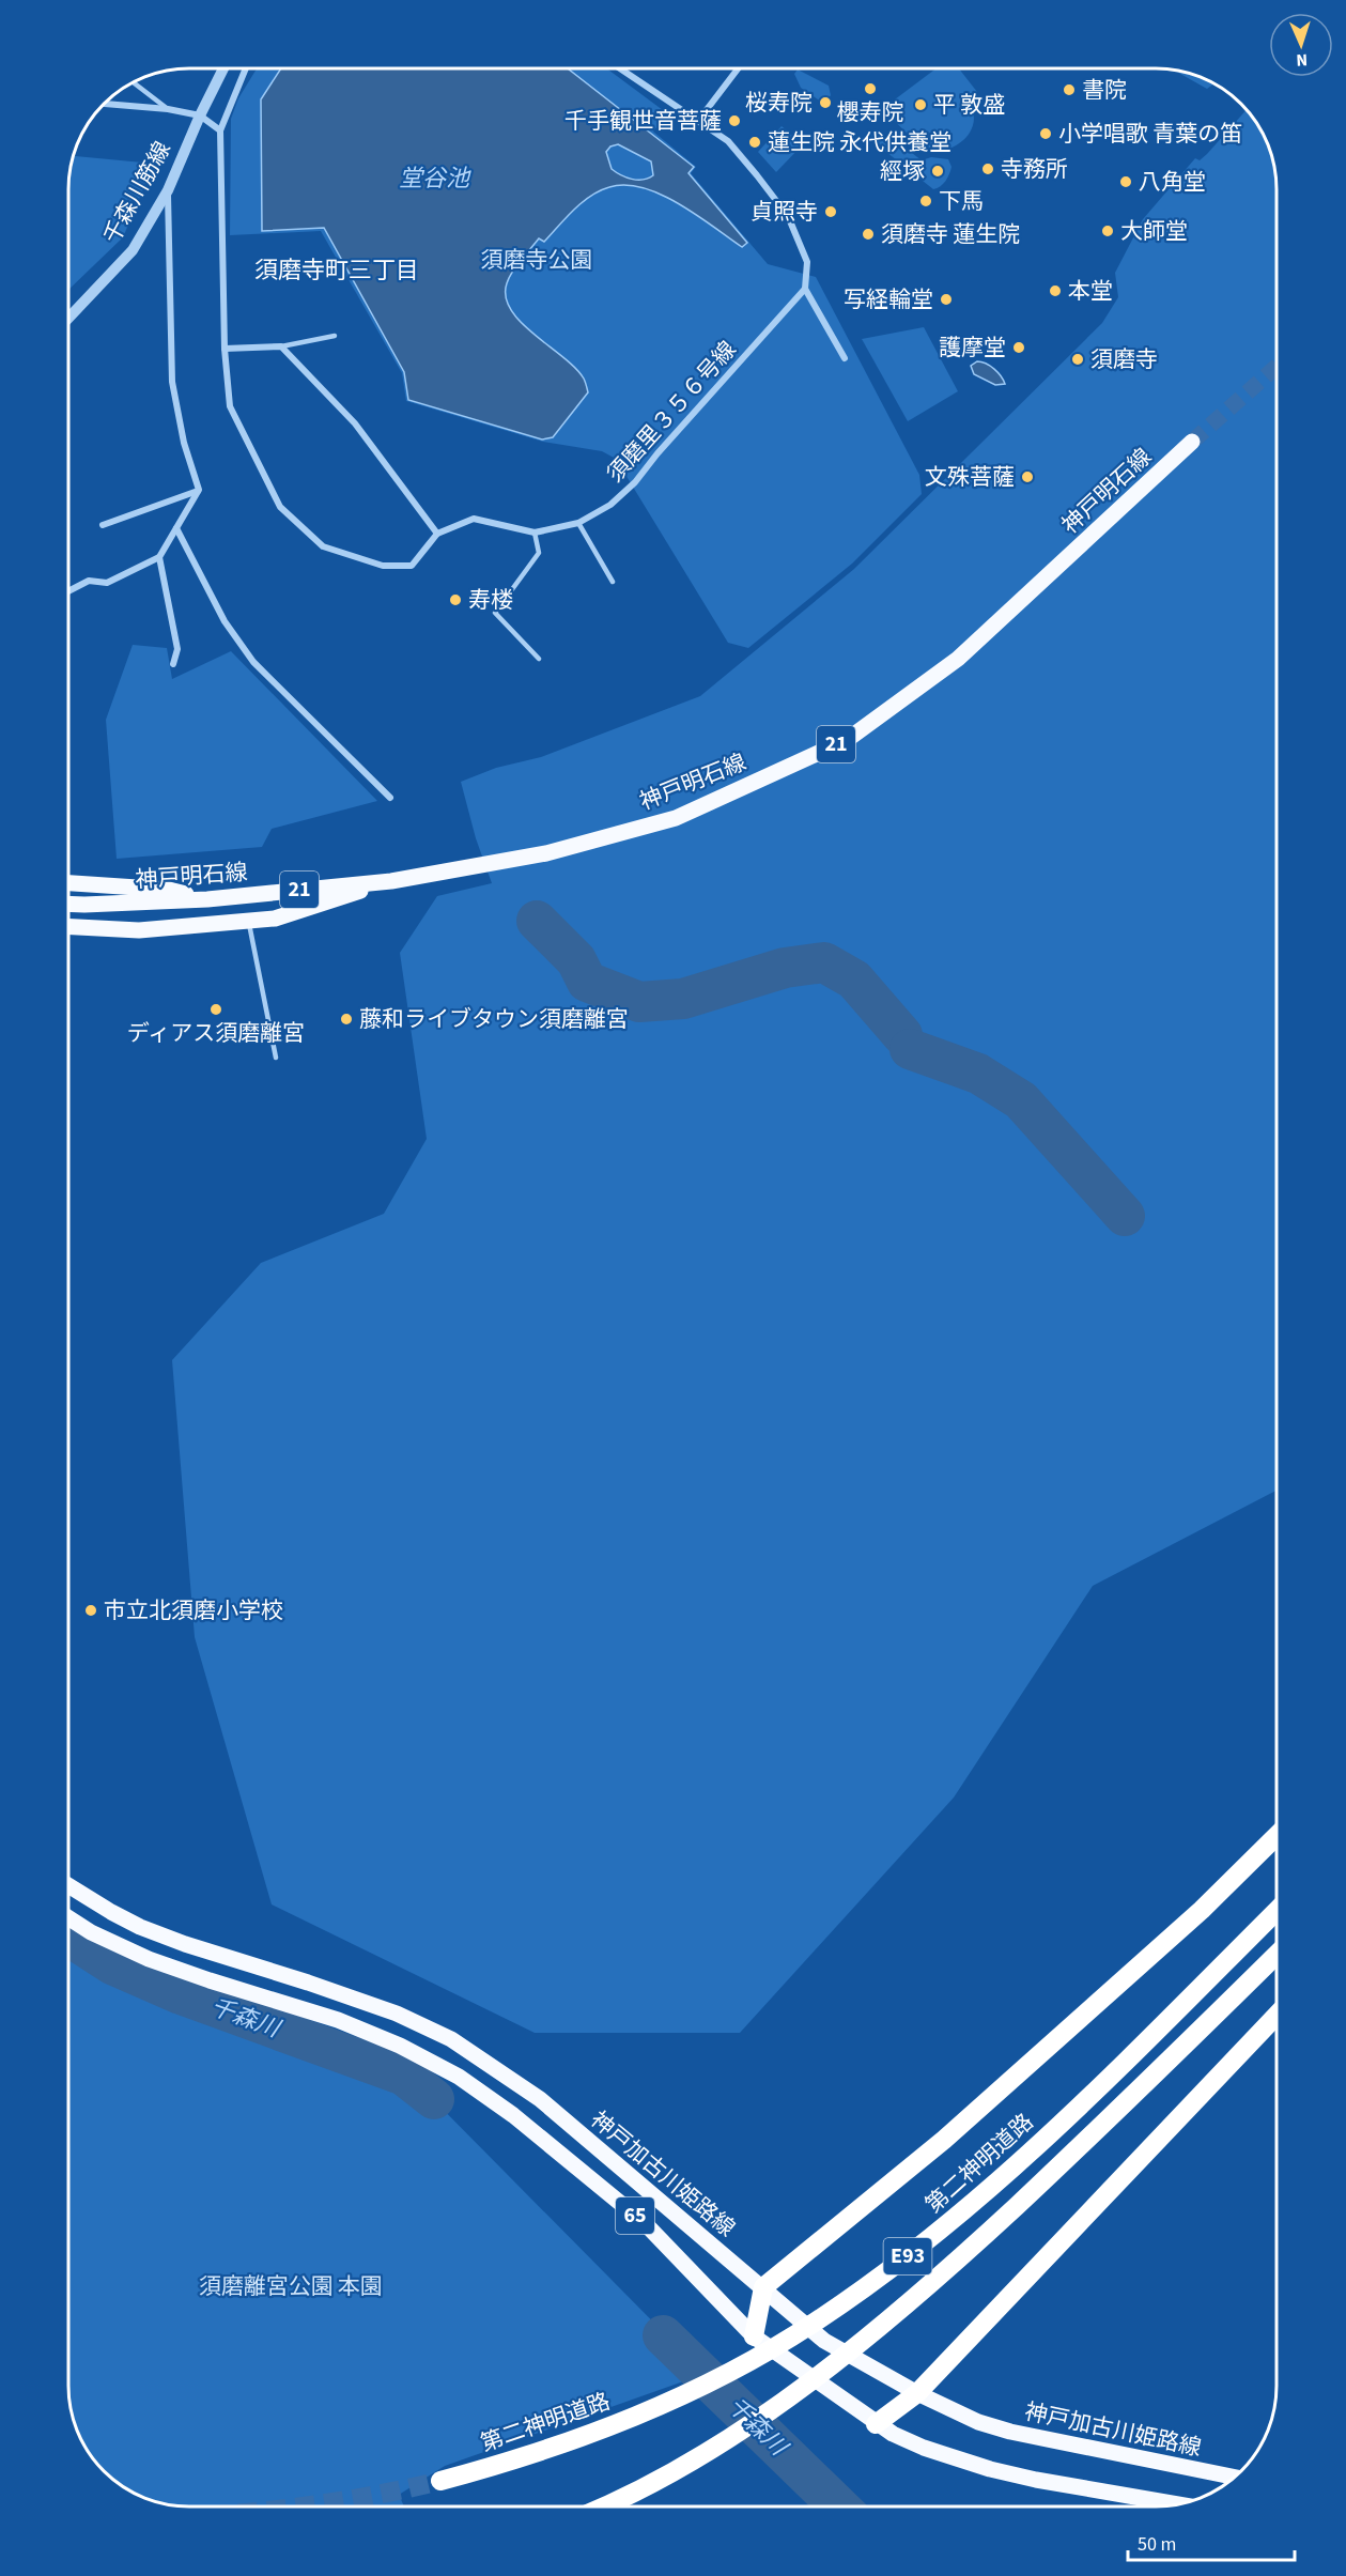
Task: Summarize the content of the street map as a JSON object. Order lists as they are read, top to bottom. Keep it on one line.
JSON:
{"streets":{"highway":["第二神明道路","E93"],"main road":["神戸明石線","21","神戸加古川姫路線","65"],"street":["千森川筋線","須磨里３５６号線"]},"districts":["須磨寺町三丁目"],"water":["堂谷池","千森川"],"parks":["須磨寺公園","須磨離宮公園 本園"],"places":["櫻寿院","書院","桜寿院","平 敦盛","千手観世音菩薩","小学唱歌 青葉の笛","蓮生院 永代供養堂","寺務所","經塚","八角堂","下馬","貞照寺","大師堂","須磨寺 蓮生院","本堂","写経輪堂","護摩堂","須磨寺","文殊菩薩","寿楼","ディアス須磨離宮","藤和ライブタウン須磨離宮","市立北須磨小学校"],"scale_bar":"50 m","north":"bottom"}
